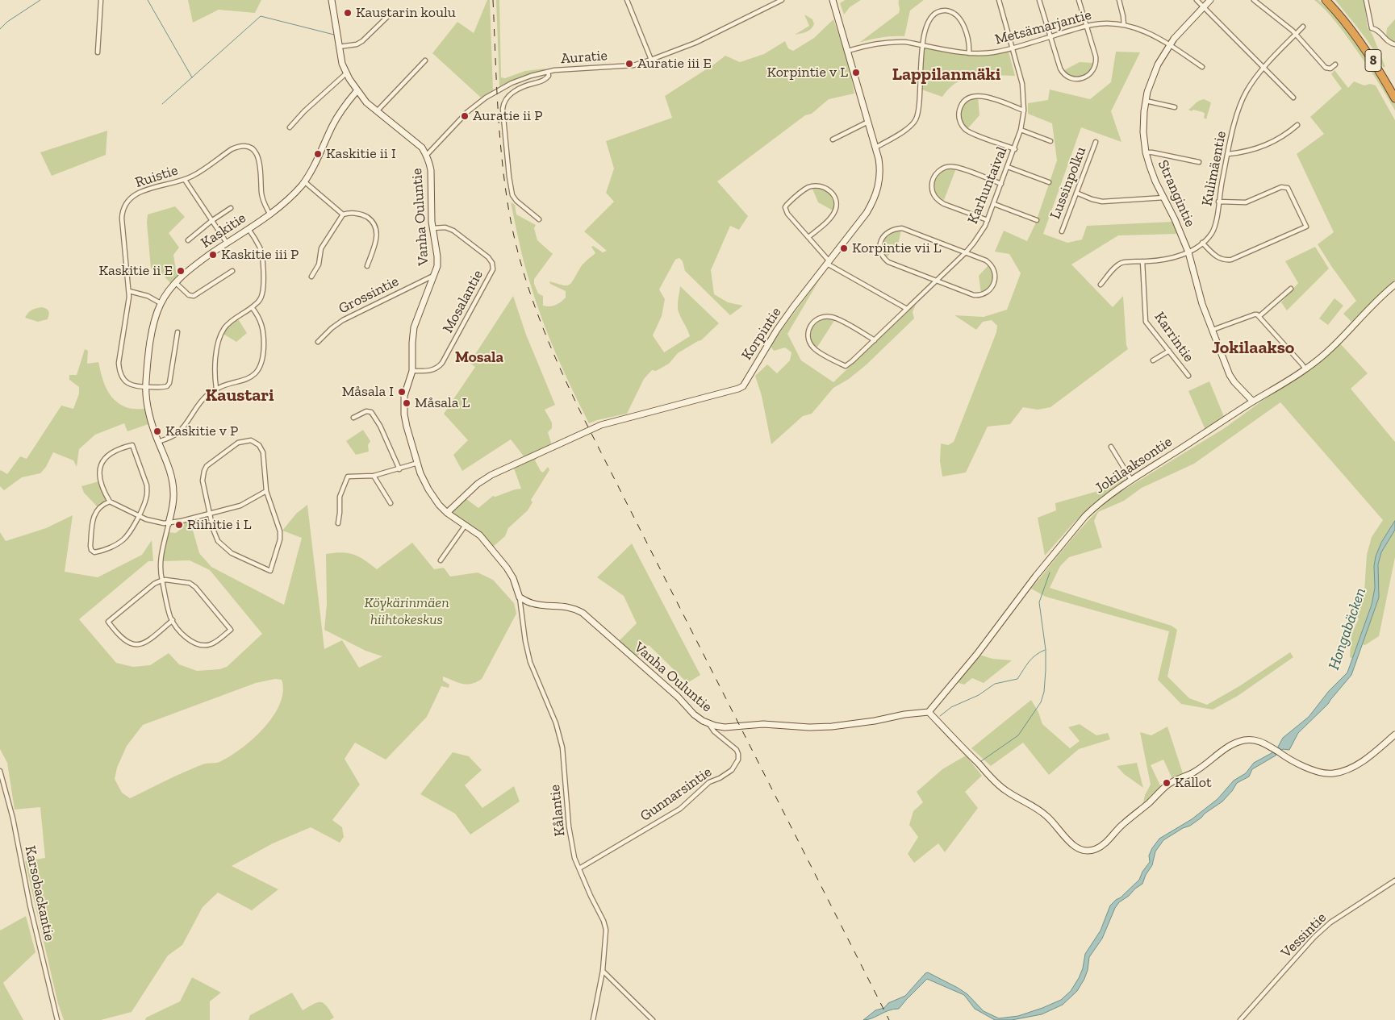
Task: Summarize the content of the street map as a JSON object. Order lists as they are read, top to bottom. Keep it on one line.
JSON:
{"streets":{"highway":["8"],"street":["Metsämarjantie","Auratie","Kulimäentie","Ruistie","Lussinpolku","Karhuntaival","Strangintie","Vanha Ouluntie","Kaskitie","Grossintie","Mosalantie","Korpintie","Karrintie","Jokilaaksontie","Gunnarsintie","Kålantie","Karsobackantie","Vessintie"]},"crossings":[["Metsämarjantie","Karhuntaival"],["Metsämarjantie","Strangintie"],["Metsämarjantie","Korpintie"],["Auratie","Vanha Ouluntie"],["Kulimäentie","Strangintie"],["Kulimäentie","Karrintie"],["Ruistie","Kaskitie"],["Strangintie","Jokilaaksontie"],["Vanha Ouluntie","Kaskitie"],["Vanha Ouluntie","Grossintie"],["Vanha Ouluntie","Mosalantie"],["Vanha Ouluntie","Korpintie"],["Vanha Ouluntie","Jokilaaksontie"],["Vanha Ouluntie","Gunnarsintie"],["Vanha Ouluntie","Kålantie"],["Gunnarsintie","Kålantie"]],"districts":["Lappilanmäki","Jokilaakso","Mosala","Kaustari"],"water":["Hongabäcken"],"parks":["Köykärinmäen hiihtokeskus"],"places":["Kaustarin koulu","Auratie iii E","Korpintie v L","Auratie ii P","Kaskitie ii I","Korpintie vii L","Kaskitie iii P","Kaskitie ii E","Måsala I","Måsala L","Kaskitie v P","Riihitie i L","Kallot"]}
